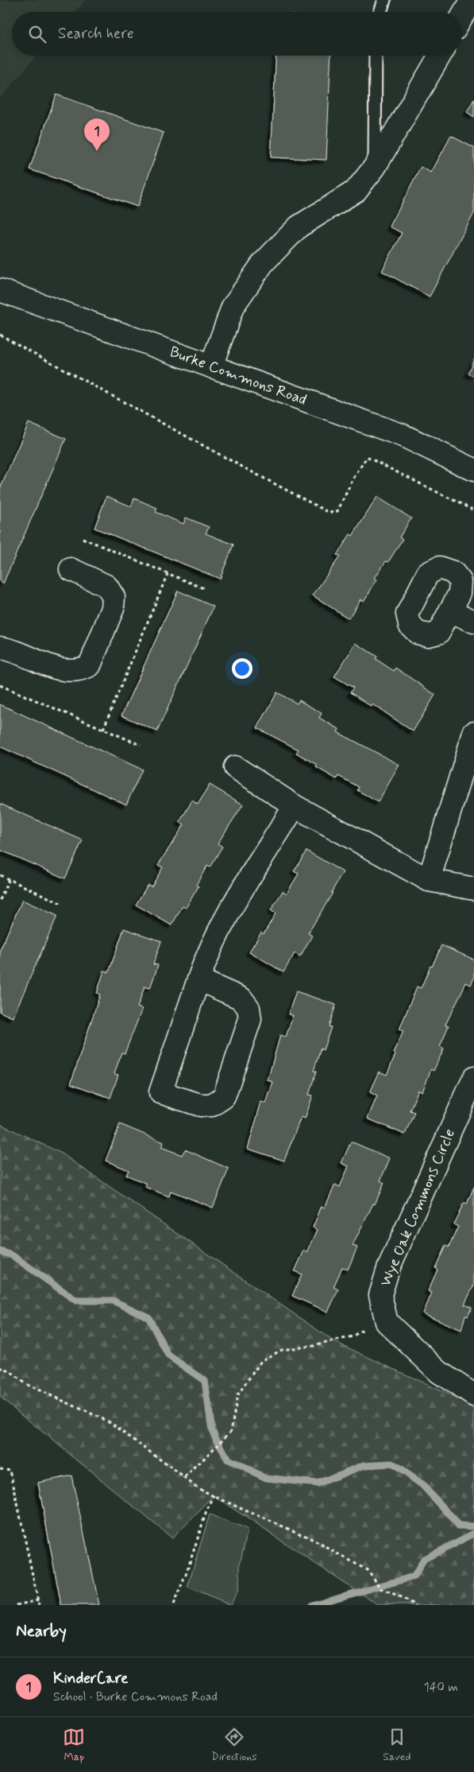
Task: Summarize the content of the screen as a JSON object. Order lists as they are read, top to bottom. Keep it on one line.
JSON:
{"streets":{"street":["Burke Commons Road","Wye Oak Commons Circle"]},"page":{"search":"Search here","pins":"1","heading":"Nearby","list":[{"mark":"1","name":"KinderCare","note":"School · Burke Commons Road","value":"140 m"}],"nav":["Map","Directions","Saved"]}}
